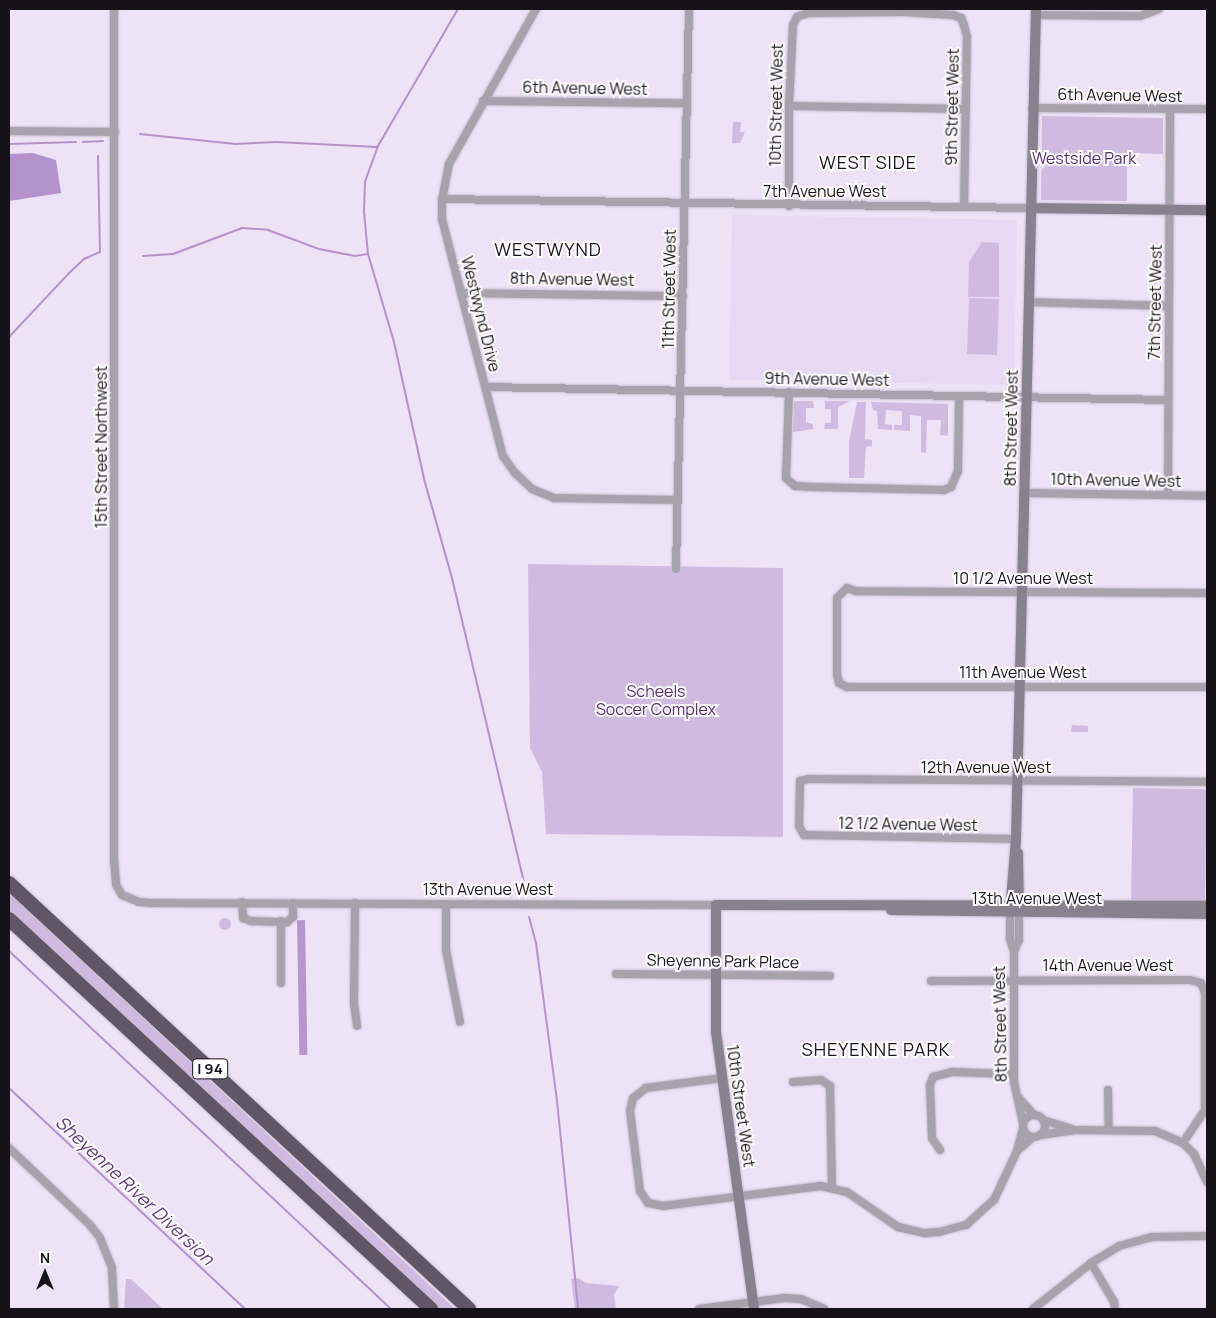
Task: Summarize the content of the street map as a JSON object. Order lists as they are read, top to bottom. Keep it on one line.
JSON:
{"streets":{"highway":["I 94"],"street":["6th Avenue West","10th Street West","9th Street West","7th Avenue West","8th Avenue West","11th Street West","7th Street West","Westwynd Drive","9th Avenue West","8th Street West","15th Street Northwest","10th Avenue West","10 1/2 Avenue West","11th Avenue West","12th Avenue West","12 1/2 Avenue West","13th Avenue West","Sheyenne Park Place","14th Avenue West"]},"crossings":[["6th Avenue West","11th Street West"],["6th Avenue West","7th Street West"],["6th Avenue West","Westwynd Drive"],["6th Avenue West","8th Street West"],["10th Street West","9th Street West"],["10th Street West","7th Avenue West"],["10th Street West","13th Avenue West"],["10th Street West","Sheyenne Park Place"],["9th Street West","7th Avenue West"],["7th Avenue West","11th Street West"],["7th Avenue West","7th Street West"],["7th Avenue West","Westwynd Drive"],["7th Avenue West","8th Street West"],["8th Avenue West","11th Street West"],["8th Avenue West","Westwynd Drive"],["11th Street West","Westwynd Drive"],["11th Street West","9th Avenue West"],["7th Street West","9th Avenue West"],["7th Street West","10th Avenue West"],["Westwynd Drive","9th Avenue West"],["9th Avenue West","8th Street West"],["8th Street West","10th Avenue West"],["8th Street West","10 1/2 Avenue West"],["8th Street West","11th Avenue West"],["8th Street West","12th Avenue West"],["8th Street West","12 1/2 Avenue West"],["8th Street West","13th Avenue West"],["8th Street West","14th Avenue West"],["15th Street Northwest","13th Avenue West"],["10 1/2 Avenue West","11th Avenue West"],["12th Avenue West","12 1/2 Avenue West"]],"districts":["WEST SIDE","WESTWYND","SHEYENNE PARK"],"water":["Sheyenne River Diversion"],"parks":["Westside Park","Scheels Soccer Complex"],"north":"top"}
